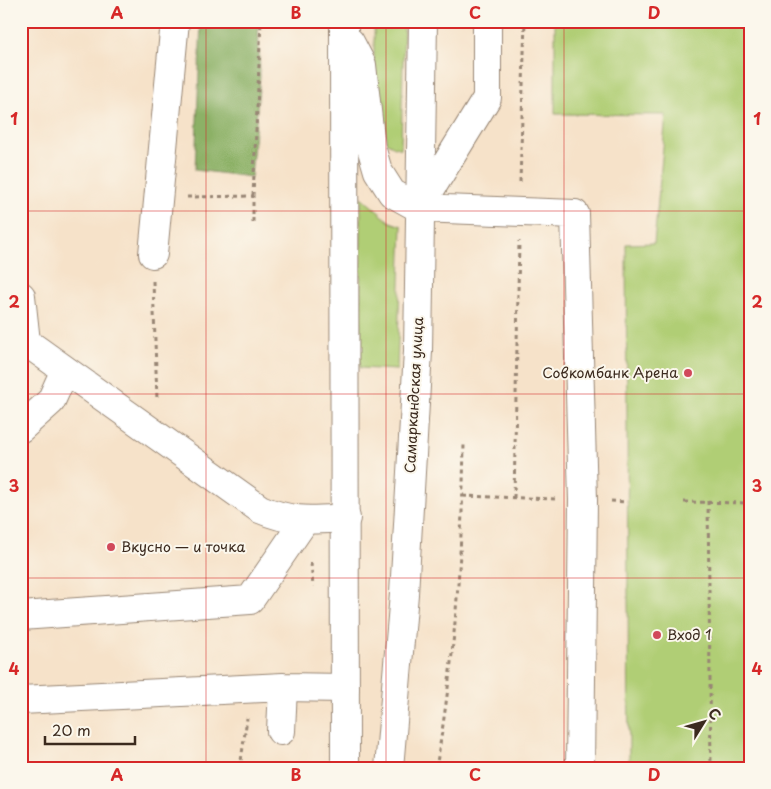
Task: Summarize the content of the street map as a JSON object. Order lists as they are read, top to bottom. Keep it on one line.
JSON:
{"streets":{"main road":["Самаркандская улица"]},"places":["Совкомбанк Арена","Вкусно — и точка","Вход 1"],"scale_bar":"20 m","north":"top right","grid":{"columns":["A","B","C","D"],"rows":["1","2","3","4"]}}
